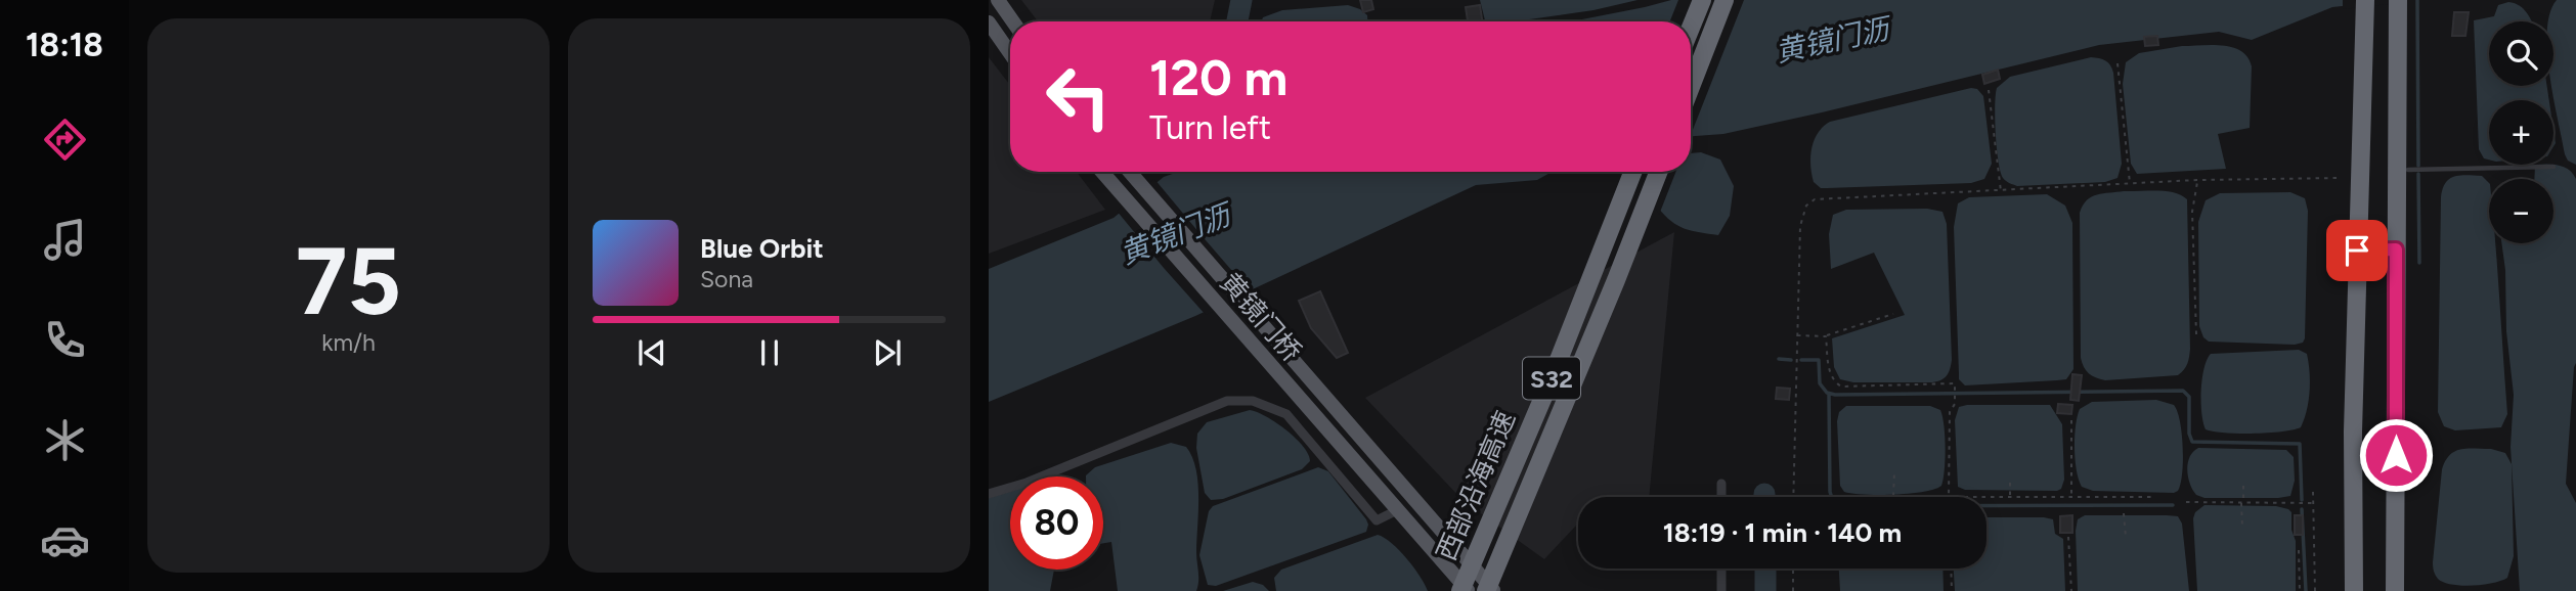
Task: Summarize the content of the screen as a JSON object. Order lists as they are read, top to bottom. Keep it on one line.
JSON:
{"streets":{"highway":["S32","西部沿海高速"],"main road":["黄镜门桥"]},"water":["黄镜门沥"],"page":{"tabs":"18:18","tile":["75","km/h"],"map_buttons":["+","−"],"turn":["120 m","Turn left"],"song":["Blue Orbit","Sona"],"limit":"80","trip":"18:19 · 1 min · 140 m"}}
